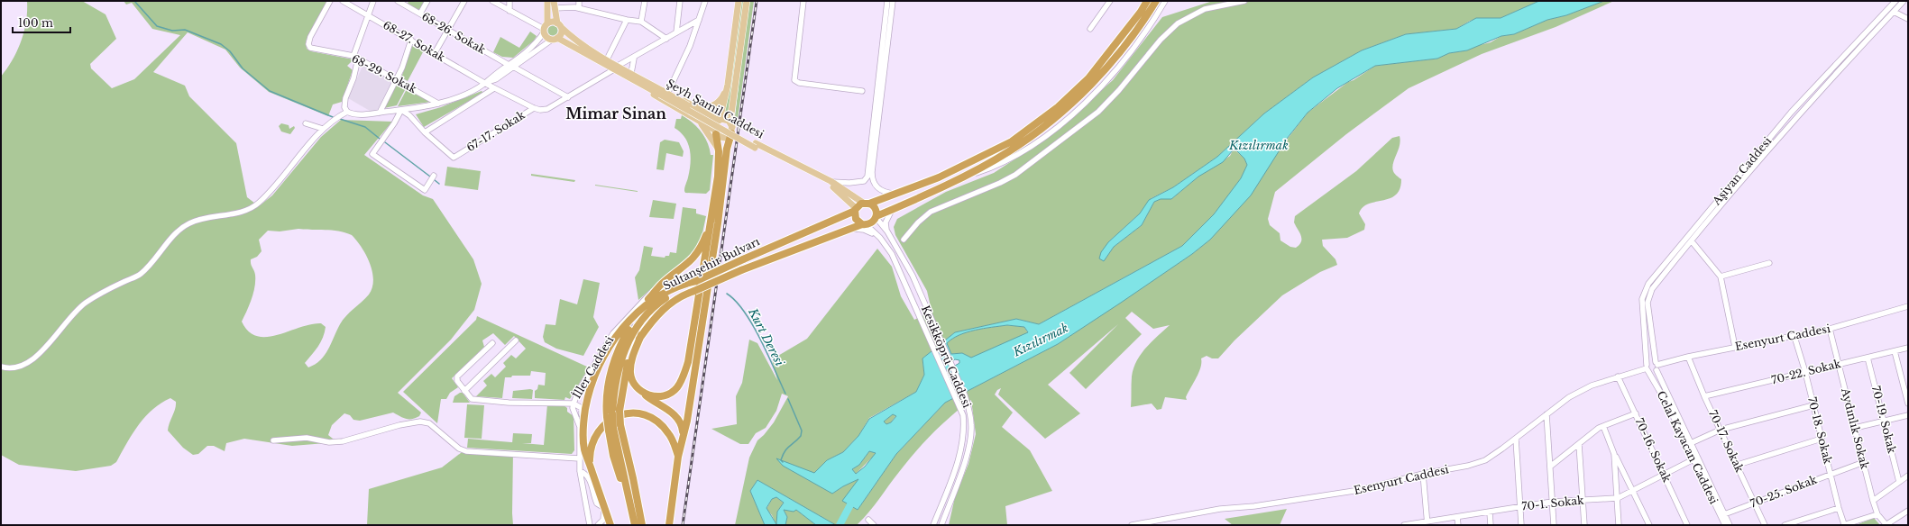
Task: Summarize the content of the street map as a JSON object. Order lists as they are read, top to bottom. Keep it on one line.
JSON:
{"streets":{"highway":["Sultanşehir Bulvarı"],"main road":["Şeyh Şamil Caddesi"],"street":["68-26. Sokak","68-27. Sokak","68-29. Sokak","67-17. Sokak","Aşiyan Caddesi","Esenyurt Caddesi","Kesikköprü Caddesi","İller Caddesi","70-22. Sokak","70-19. Sokak","Aydınlık Sokak","70-18. Sokak","70-17. Sokak","Celal Kayacan Caddesi","70-16. Sokak","70-25. Sokak","70-1. Sokak"]},"crossings":[["68-26. Sokak","67-17. Sokak"],["68-27. Sokak","67-17. Sokak"],["Şeyh Şamil Caddesi","67-17. Sokak"],["Şeyh Şamil Caddesi","Sultanşehir Bulvarı"],["Şeyh Şamil Caddesi","Kesikköprü Caddesi"],["Aşiyan Caddesi","Esenyurt Caddesi"],["Aşiyan Caddesi","Celal Kayacan Caddesi"],["Sultanşehir Bulvarı","Kesikköprü Caddesi"],["Esenyurt Caddesi","Aydınlık Sokak"],["Esenyurt Caddesi","70-18. Sokak"],["Esenyurt Caddesi","70-17. Sokak"],["Esenyurt Caddesi","Celal Kayacan Caddesi"],["Esenyurt Caddesi","70-16. Sokak"],["70-22. Sokak","70-19. Sokak"],["70-22. Sokak","Aydınlık Sokak"],["70-22. Sokak","70-18. Sokak"],["70-22. Sokak","70-17. Sokak"],["Aydınlık Sokak","70-25. Sokak"],["70-18. Sokak","70-25. Sokak"],["70-17. Sokak","70-25. Sokak"],["Celal Kayacan Caddesi","70-25. Sokak"],["Celal Kayacan Caddesi","70-1. Sokak"],["70-16. Sokak","70-1. Sokak"]],"districts":["Mimar Sinan"],"water":["Kızılırmak","Kurt Deresi"],"scale_bar":"100 m"}
